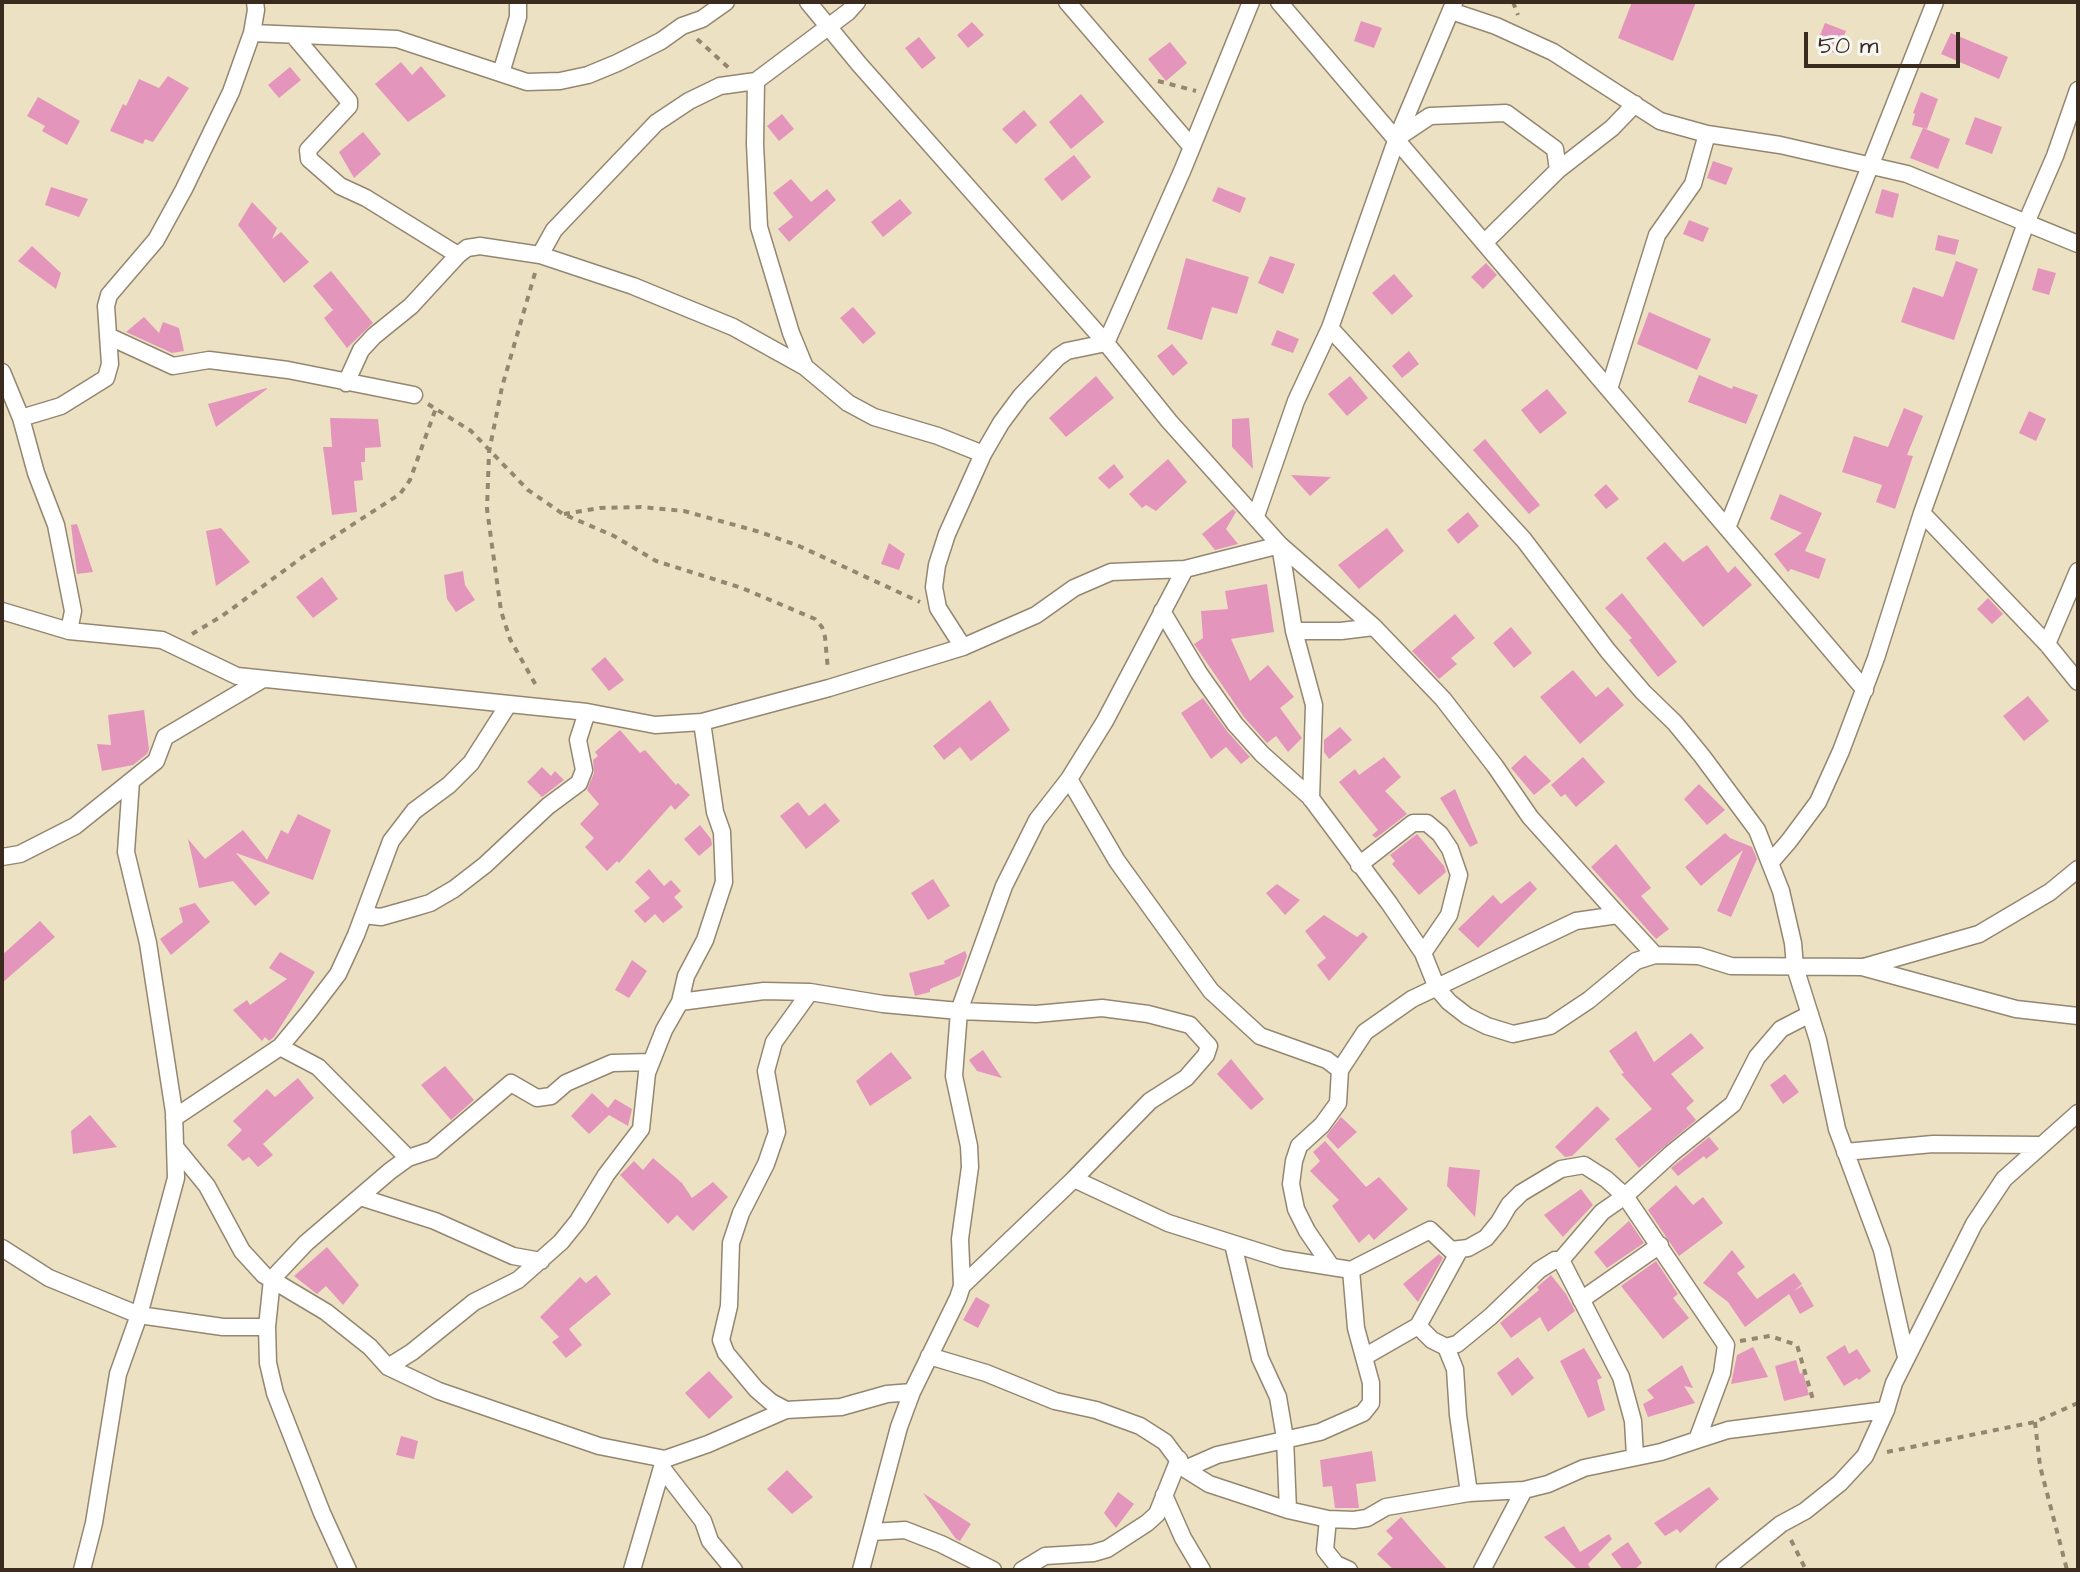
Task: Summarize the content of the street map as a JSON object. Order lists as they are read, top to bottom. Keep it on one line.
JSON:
{"scale_bar":"50 m"}
